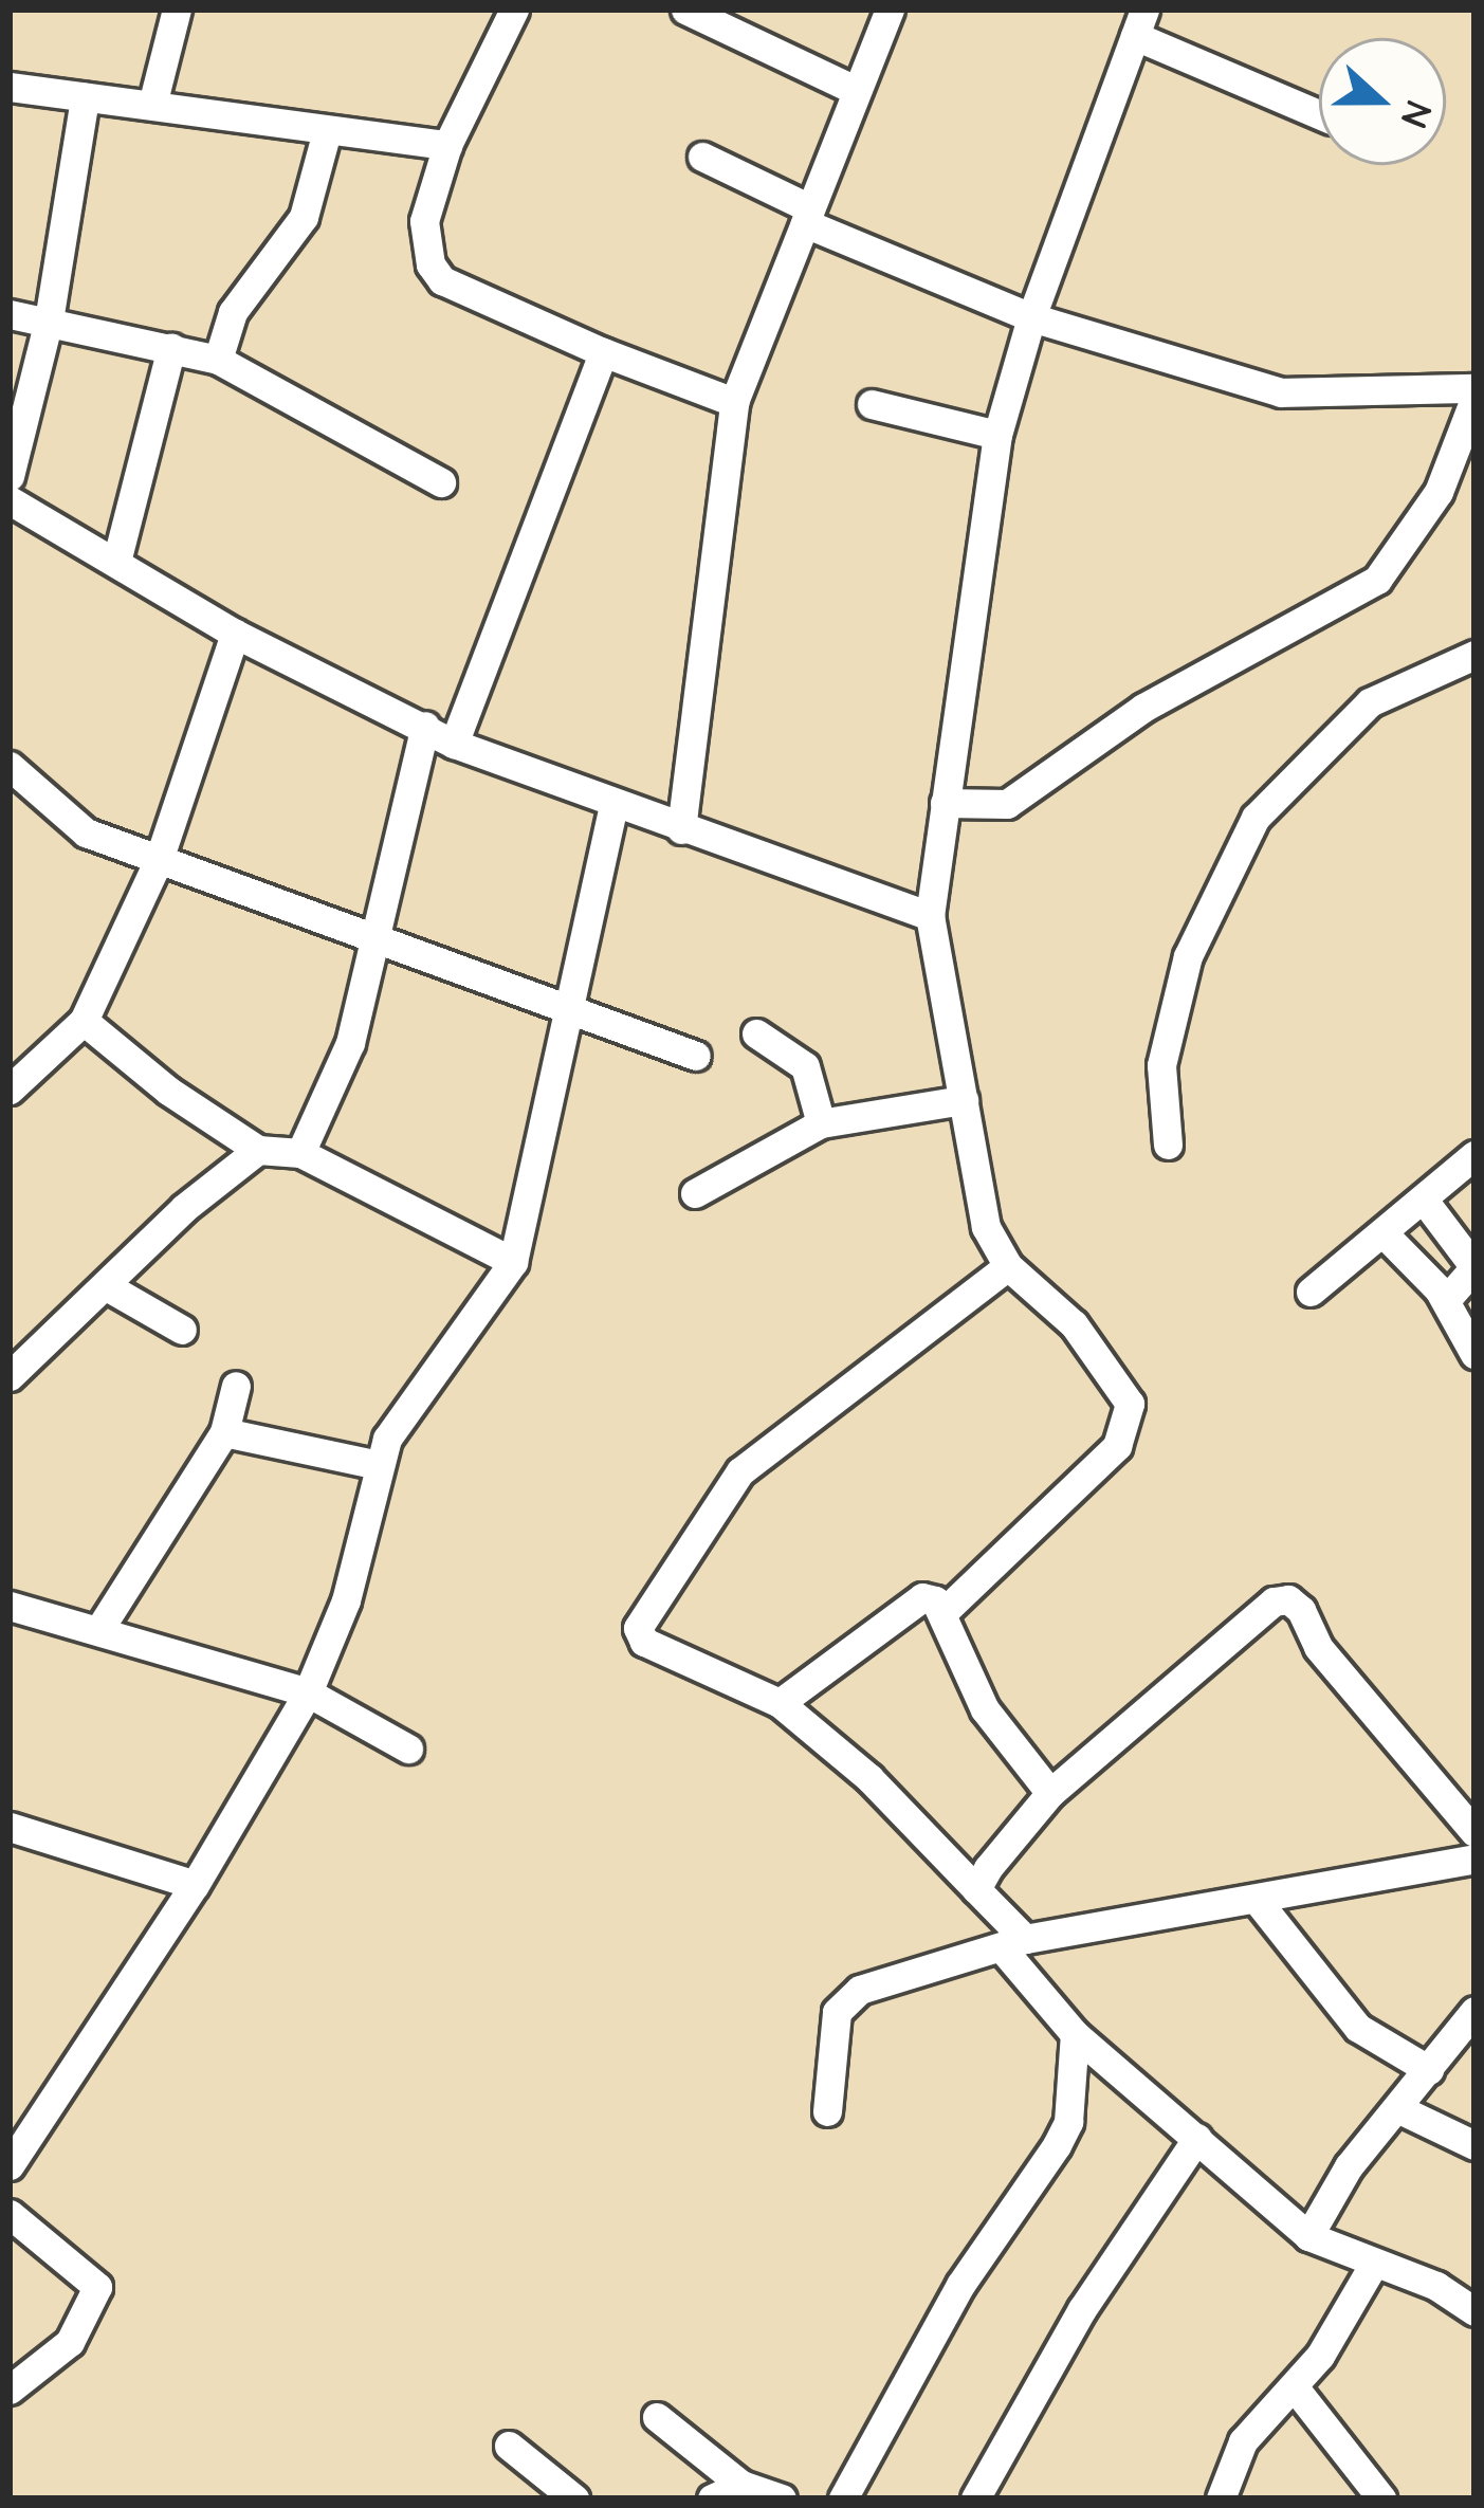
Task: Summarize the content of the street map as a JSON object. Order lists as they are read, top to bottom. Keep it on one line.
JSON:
{"north":"right"}
